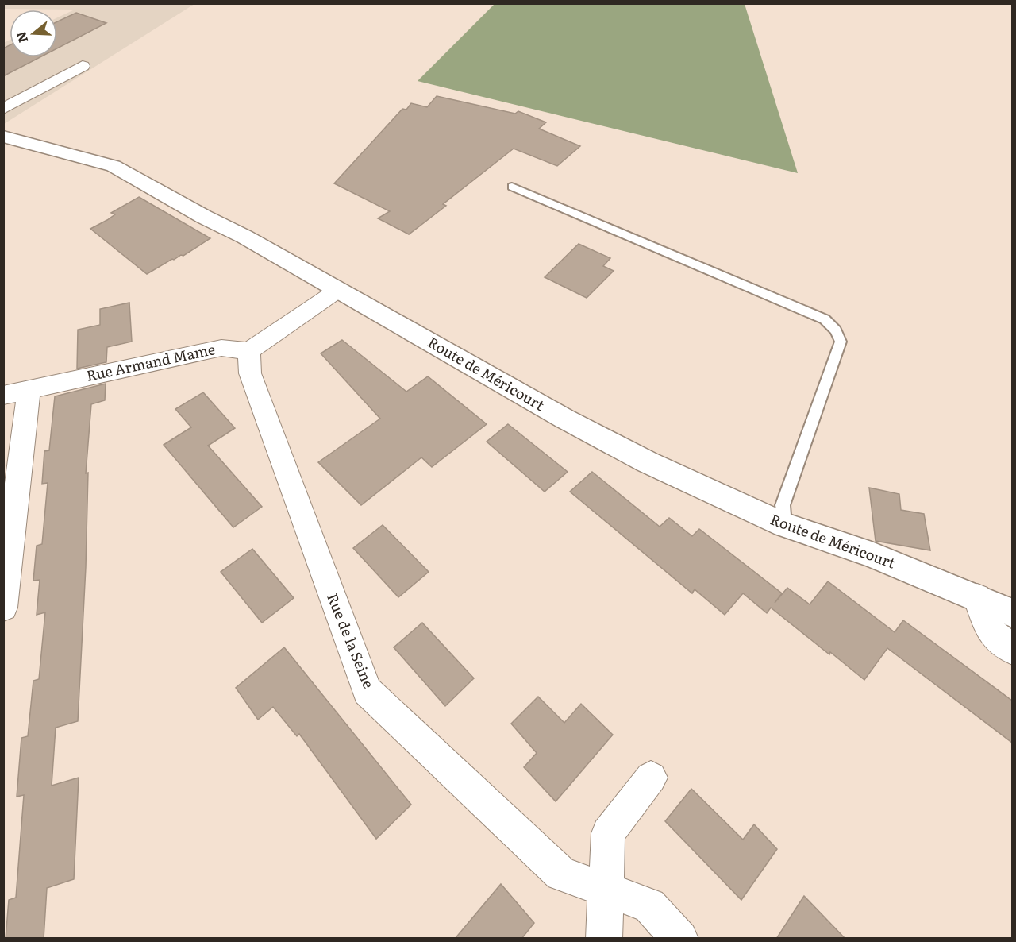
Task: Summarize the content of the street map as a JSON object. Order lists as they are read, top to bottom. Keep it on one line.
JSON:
{"streets":{"street":["Rue Armand Mame","Route de Méricourt","Rue de la Seine"]},"crossings":[["Rue Armand Mame","Rue de la Seine"]],"north":"left"}
